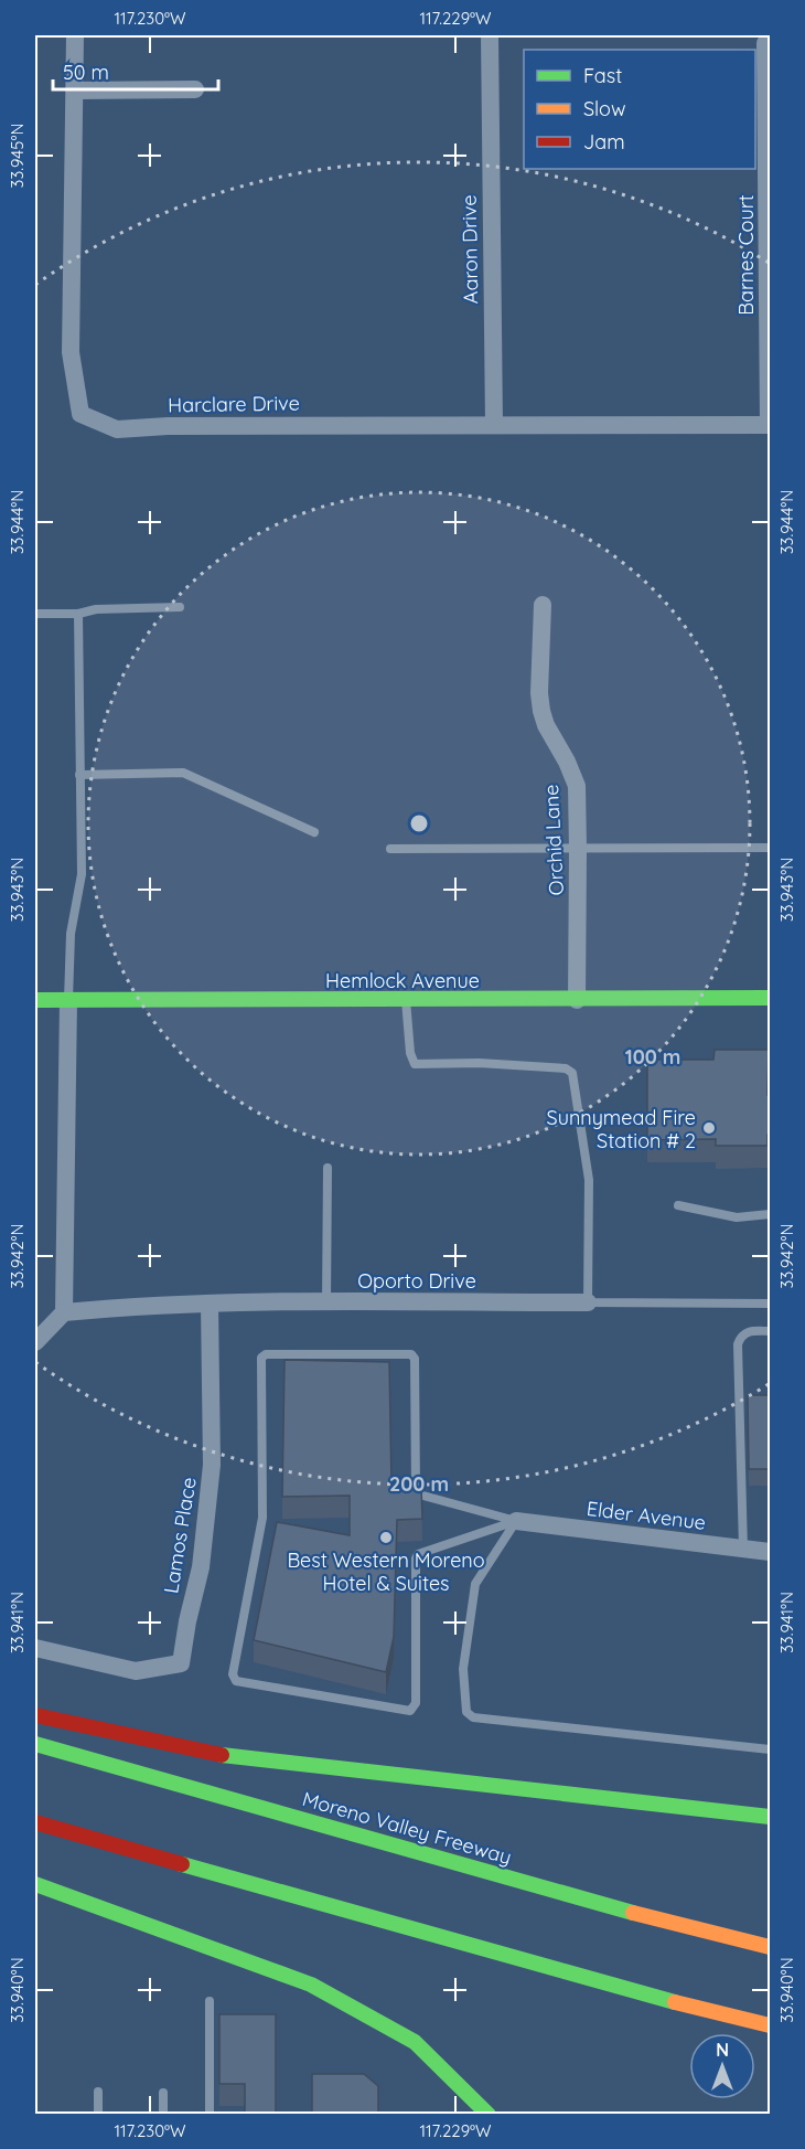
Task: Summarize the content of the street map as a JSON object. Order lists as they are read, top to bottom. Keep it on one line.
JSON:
{"streets":{"main road":["Hemlock Avenue","Moreno Valley Freeway"],"street":["Aaron Drive","Barnes Court","Harclare Drive","Orchid Lane","Oporto Drive","Elder Avenue","Lamos Place"]},"crossings":[["Aaron Drive","Harclare Drive"],["Barnes Court","Harclare Drive"],["Orchid Lane","Hemlock Avenue"],["Oporto Drive","Lamos Place"]],"places":["Sunnymead Fire Station # 2","Best Western Moreno Hotel & Suites"],"legend":["Fast","Slow","Jam"],"scale_bar":"50 m","north":"top","coordinates":["117.230°W","117.229°W","33.945°N","33.944°N","33.943°N","33.942°N","33.941°N","33.940°N"],"rings":["100 m","200 m"]}
